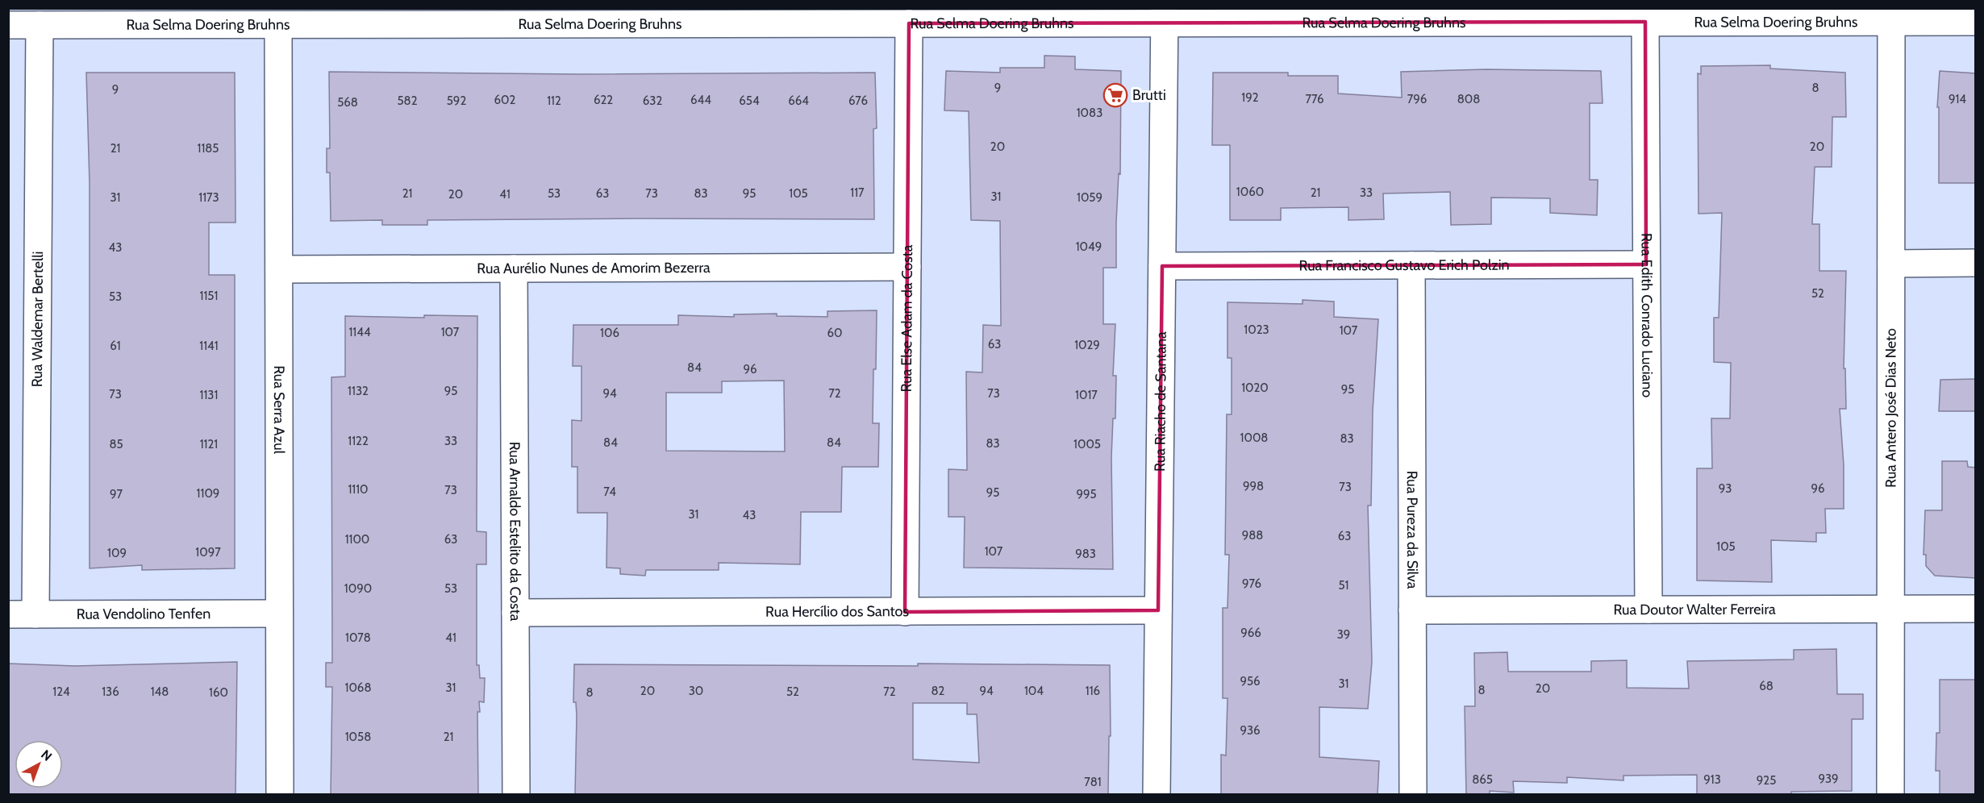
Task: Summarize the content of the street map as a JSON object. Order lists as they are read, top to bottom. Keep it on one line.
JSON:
{"streets":{"street":["Rua Selma Doering Bruhns","Rua Francisco Gustavo Erich Polzin","Rua Aurélio Nunes de Amorim Bezerra","Rua Edith Conrado Luciano","Rua Else Adam da Costa","Rua Waldemar Bertelli","Rua Riacho de Santana","Rua Antero José Dias Neto","Rua Serra Azul","Rua Pureza da Silva","Rua Arnaldo Estelito da Costa","Rua Doutor Walter Ferreira","Rua Hercílio dos Santos","Rua Vendolino Tenfen"]},"crossings":[["Rua Selma Doering Bruhns","Rua Edith Conrado Luciano"],["Rua Selma Doering Bruhns","Rua Else Adam da Costa"],["Rua Selma Doering Bruhns","Rua Waldemar Bertelli"],["Rua Selma Doering Bruhns","Rua Riacho de Santana"],["Rua Selma Doering Bruhns","Rua Antero José Dias Neto"],["Rua Selma Doering Bruhns","Rua Serra Azul"],["Rua Francisco Gustavo Erich Polzin","Rua Edith Conrado Luciano"],["Rua Francisco Gustavo Erich Polzin","Rua Riacho de Santana"],["Rua Francisco Gustavo Erich Polzin","Rua Pureza da Silva"],["Rua Aurélio Nunes de Amorim Bezerra","Rua Else Adam da Costa"],["Rua Aurélio Nunes de Amorim Bezerra","Rua Serra Azul"],["Rua Aurélio Nunes de Amorim Bezerra","Rua Arnaldo Estelito da Costa"],["Rua Edith Conrado Luciano","Rua Doutor Walter Ferreira"],["Rua Else Adam da Costa","Rua Hercílio dos Santos"],["Rua Waldemar Bertelli","Rua Vendolino Tenfen"],["Rua Riacho de Santana","Rua Hercílio dos Santos"],["Rua Antero José Dias Neto","Rua Doutor Walter Ferreira"],["Rua Serra Azul","Rua Vendolino Tenfen"],["Rua Pureza da Silva","Rua Doutor Walter Ferreira"],["Rua Arnaldo Estelito da Costa","Rua Hercílio dos Santos"]],"places":{"supermarket":["Brutti"]},"house_numbers":["9","8","9","192","776","796","808","914","602","622","644","582","592","112","632","654","664","676","568","1083","20","20","21","1185","1060","117","21","33","21","53","63","73","83","95","105","20","41","31","31","1173","1059","1049","43","52","1151","53","1023","107","1144","107","106","60","63","1029","61","1141","84","96","1020","95","1132","95","94","72","73","73","1131","1017","1008","83","1122","33","84","84","83","85","1121","1005","998","73","93","96","1110","73","74","95","1109","97","995","31","43","988","63","1100","63","105","107","1097","109","983","976","51","1090","53","966","39","1078","41","956","31","68","1068","31","20","8","20","30","82","94","104","116","124","136","148","52","72","160","8","936","1058","21","939","865","913","925","781"],"north":"top right"}
